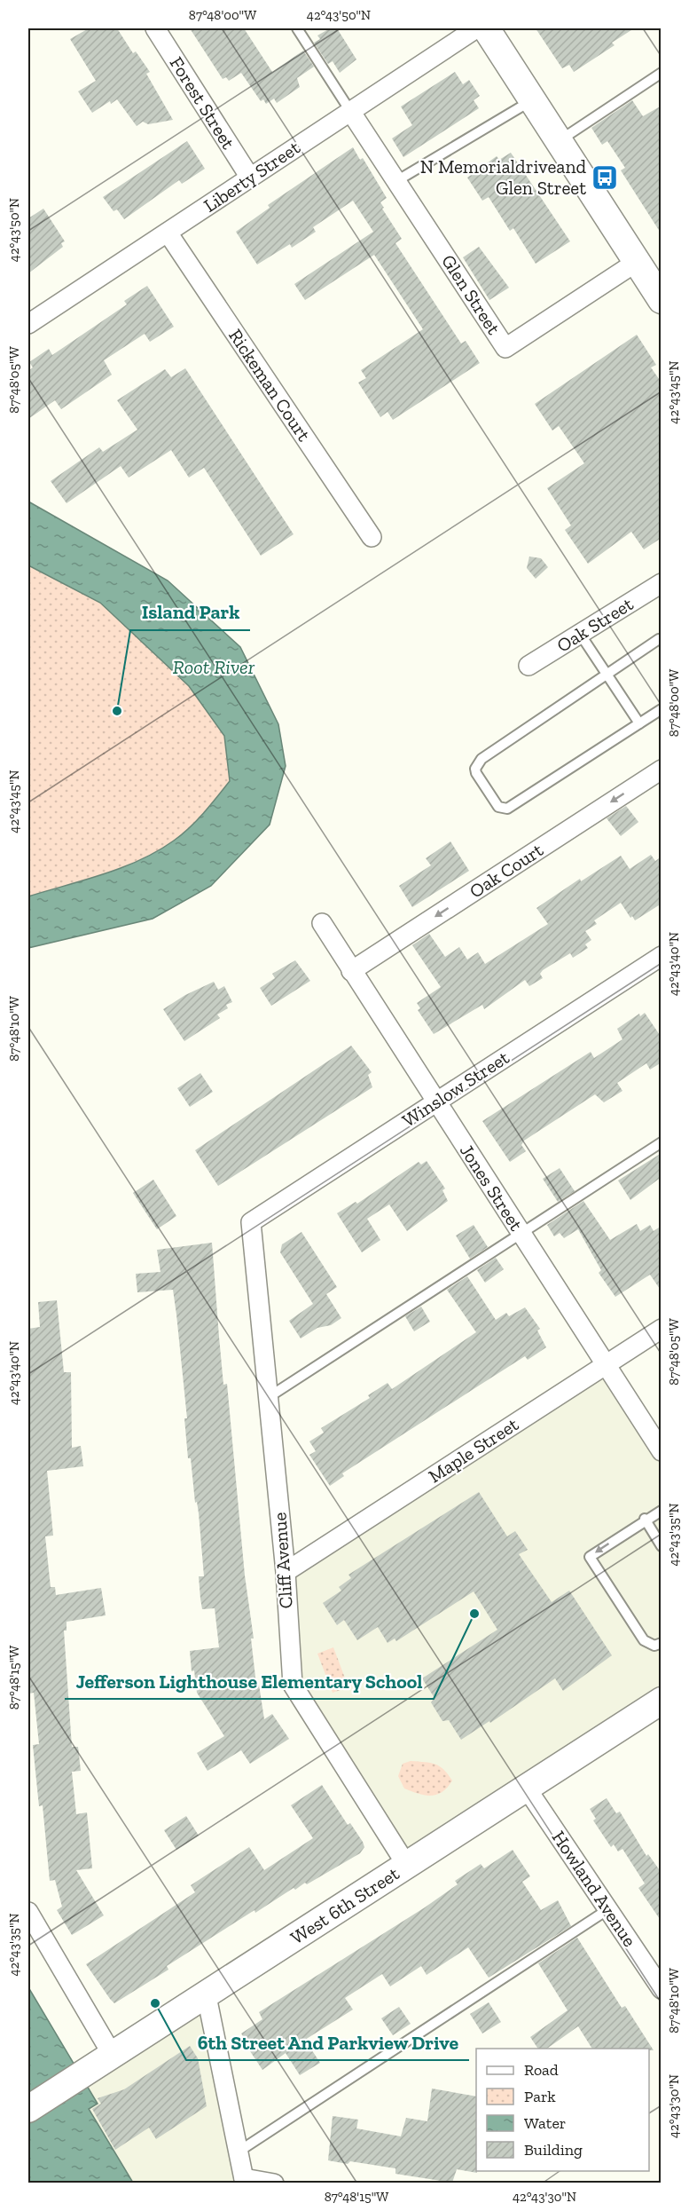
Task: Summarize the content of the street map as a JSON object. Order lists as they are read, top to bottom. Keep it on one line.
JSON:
{"streets":{"street":["Forest Street","Liberty Street","Glen Street","Rickeman Court","Oak Street","Oak Court","Winslow Street","Jones Street","Maple Street","Cliff Avenue","Howland Avenue","West 6th Street"]},"crossings":[["Forest Street","Liberty Street"],["Liberty Street","Glen Street"],["Liberty Street","Rickeman Court"],["Oak Court","Jones Street"],["Winslow Street","Jones Street"],["Winslow Street","Cliff Avenue"],["Jones Street","Maple Street"],["Maple Street","Cliff Avenue"],["Cliff Avenue","West 6th Street"],["Howland Avenue","West 6th Street"]],"one_way":["Oak Court"],"water":["Root River"],"places":{"bus stop":["N Memorialdriveand Glen Street"],"other":["Island Park","Jefferson Lighthouse Elementary School","6th Street And Parkview Drive"]},"legend":["Road","Park","Water","Building"],"coordinates":["87°48'00\"W","42°43'50\"N","87°48'05\"W","42°43'45\"N","42°43'40\"N","87°48'10\"W","42°43'35\"N","87°48'15\"W","42°43'30\"N"]}
